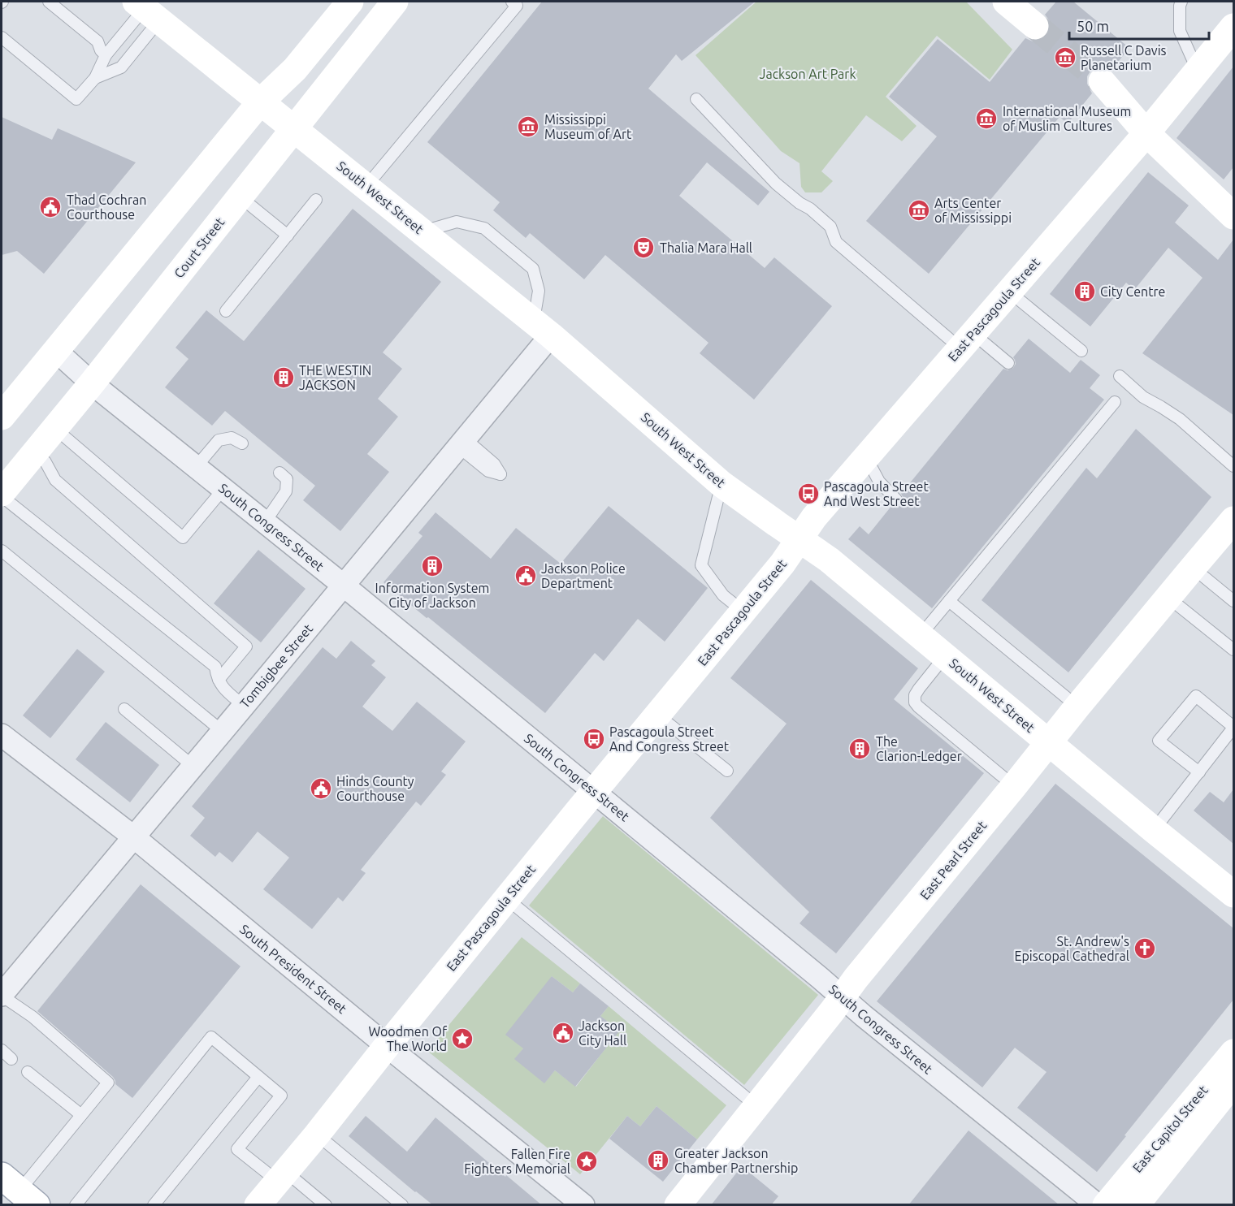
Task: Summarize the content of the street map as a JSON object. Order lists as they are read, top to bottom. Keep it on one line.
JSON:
{"streets":{"street":["South West Street","Court Street","East Pascagoula Street","South Congress Street","Tombigbee Street","East Pearl Street","South President Street","East Capitol Street"]},"crossings":[["South West Street","Court Street"],["South West Street","East Pascagoula Street"],["South West Street","Tombigbee Street"],["South West Street","East Pearl Street"],["Court Street","South Congress Street"],["East Pascagoula Street","South Congress Street"],["East Pascagoula Street","South President Street"],["South Congress Street","Tombigbee Street"],["South Congress Street","East Pearl Street"],["Tombigbee Street","South President Street"]],"parks":["Jackson Art Park"],"places":{"museum":["Russell C Davis Planetarium","International Museum of Muslim Cultures","Mississippi Museum of Art","Arts Center of Mississippi"],"public building":["Thad Cochran Courthouse","Jackson Police Department","Hinds County Courthouse","Jackson City Hall"],"theatre":["Thalia Mara Hall"],"building":["City Centre","THE WESTIN JACKSON","Information System City of Jackson","The Clarion-Ledger","Greater Jackson Chamber Partnership"],"bus stop":["Pascagoula Street And West Street","Pascagoula Street And Congress Street"],"church":["St. Andrew's Episcopal Cathedral"],"place":["Woodmen Of The World","Fallen Fire Fighters Memorial"]},"scale_bar":"50 m"}
